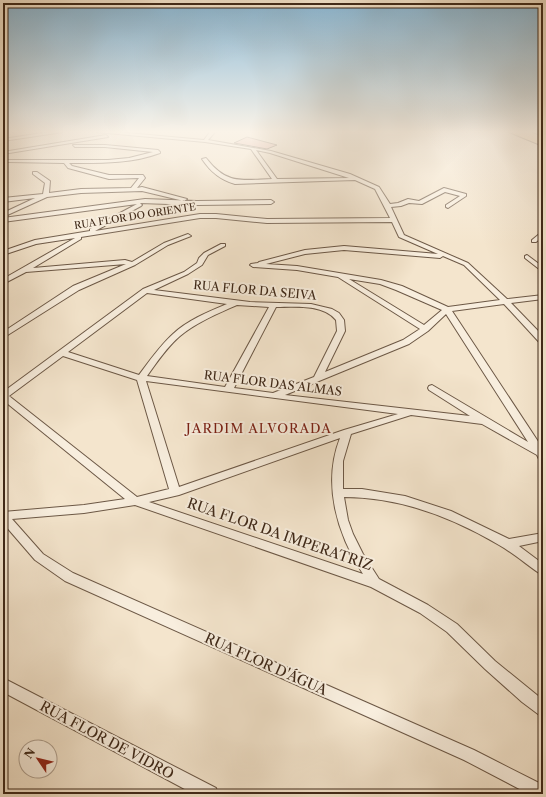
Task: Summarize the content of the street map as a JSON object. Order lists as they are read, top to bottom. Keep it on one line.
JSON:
{"streets":{"street":["RUA FLOR DO ORIENTE","RUA FLOR DA SEIVA","RUA FLOR DAS ALMAS","RUA FLOR DA IMPERATRIZ","RUA FLOR D'ÁGUA","RUA FLOR DE VIDRO"]},"districts":["JARDIM ALVORADA"],"north":"top left"}
